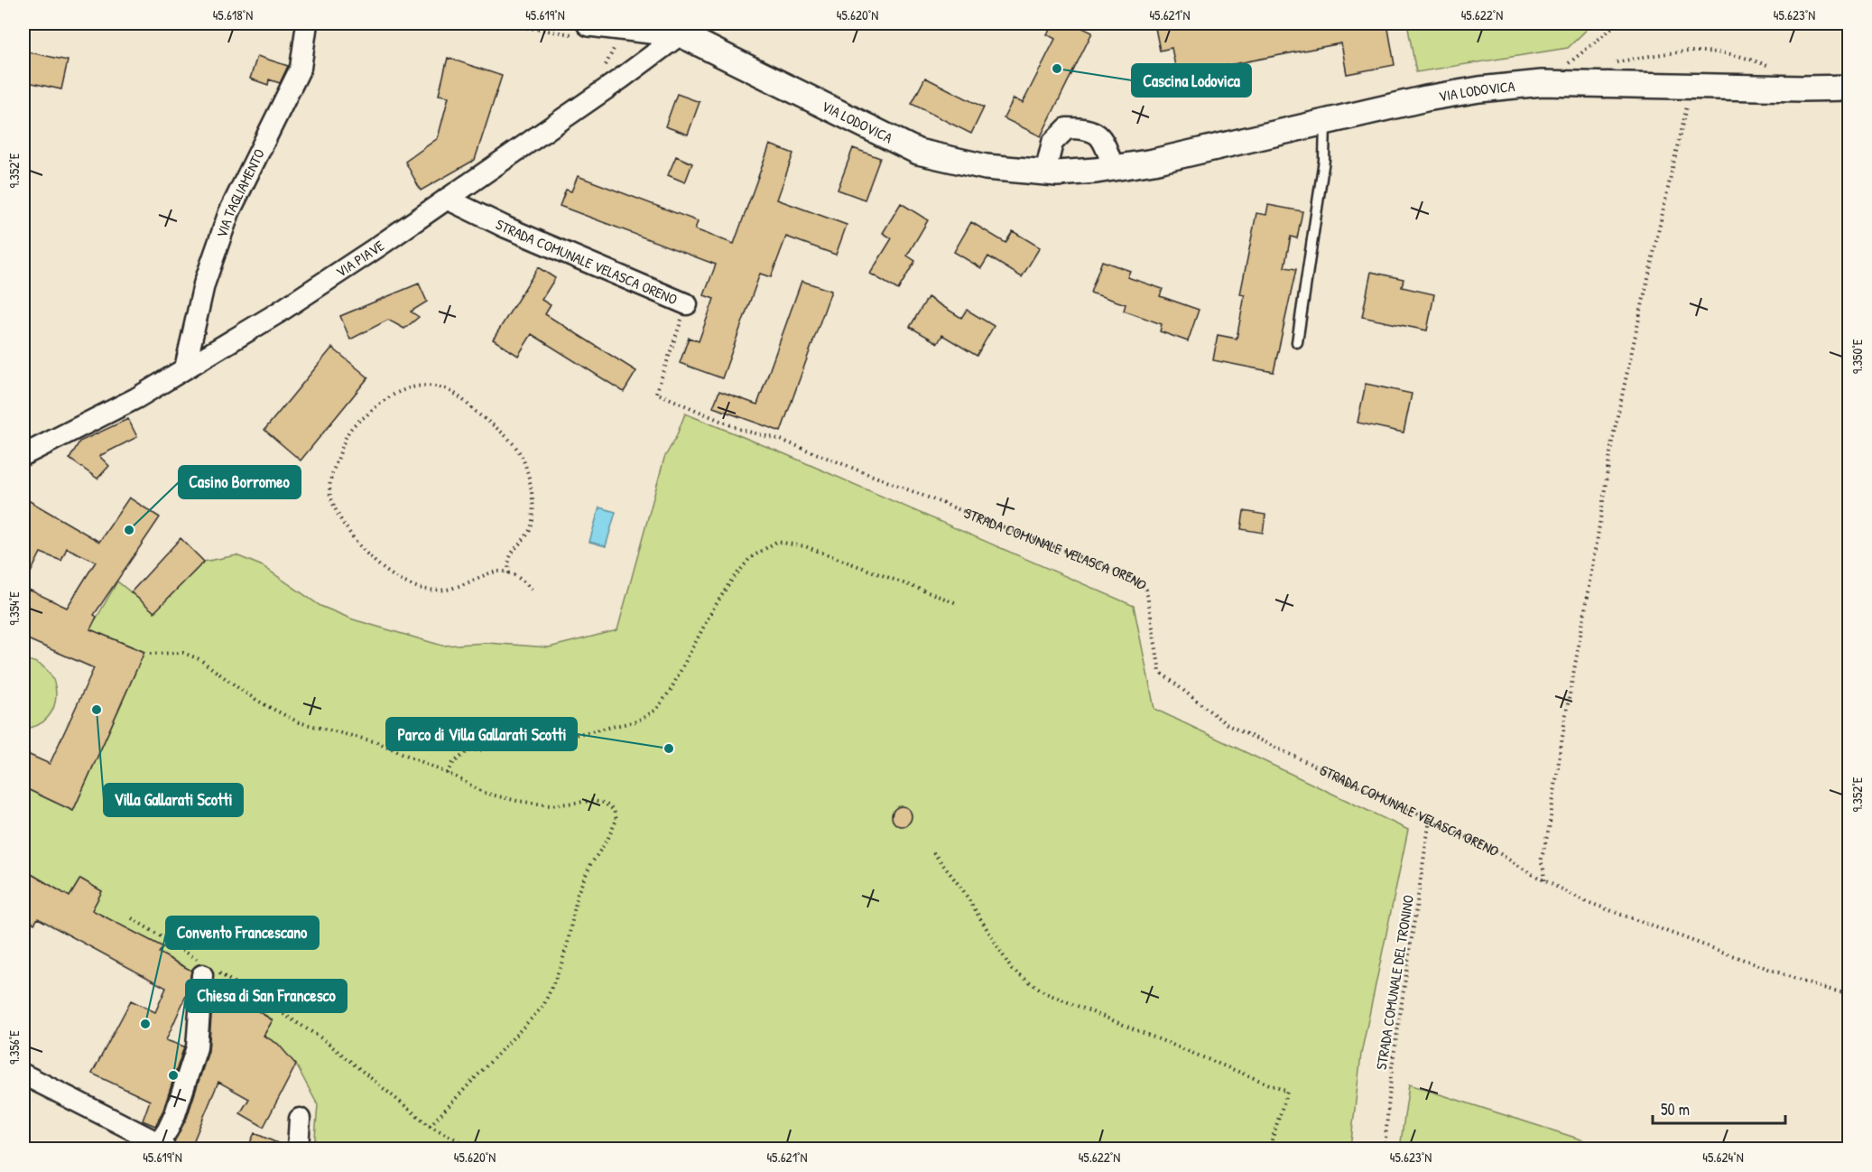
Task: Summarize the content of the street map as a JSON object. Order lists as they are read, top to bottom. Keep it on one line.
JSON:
{"streets":{"street":["VIA LODOVICA","VIA TAGLIAMENTO","VIA PIAVE","STRADA COMUNALE VELASCA ORENO"],"path":["STRADA COMUNALE DEL TRONINO"]},"crossings":[["VIA LODOVICA","VIA PIAVE"],["VIA TAGLIAMENTO","VIA PIAVE"],["VIA PIAVE","STRADA COMUNALE VELASCA ORENO"],["STRADA COMUNALE VELASCA ORENO","STRADA COMUNALE DEL TRONINO"]],"places":["Cascina Lodovica","Casino Borromeo","Villa Gallarati Scotti","Parco di Villa Gallarati Scotti","Convento Francescano","Chiesa di San Francesco"],"scale_bar":"50 m","coordinates":["45.618°N","45.619°N","45.620°N","45.621°N","45.622°N","45.623°N","9.352°E","9.350°E","9.354°E","9.356°E","45.624°N"]}
